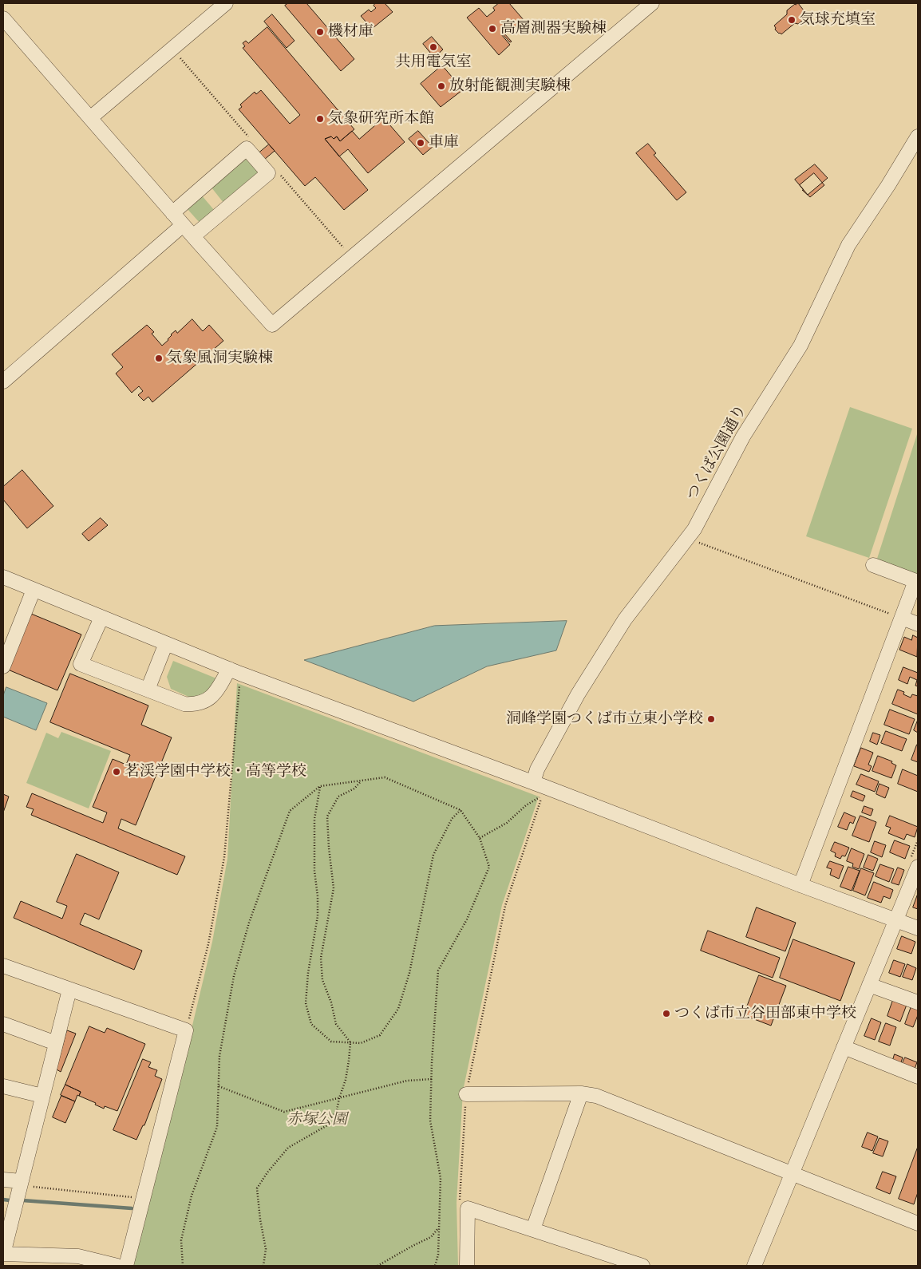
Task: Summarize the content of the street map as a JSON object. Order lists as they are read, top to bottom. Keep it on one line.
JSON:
{"streets":{"street":["つくば公園通り"]},"parks":["赤塚公園"],"places":["気球充填室","高層測器実験棟","機材庫","共用電気室","放射能観測実験棟","気象研究所本館","車庫","気象風洞実験棟","洞峰学園つくば市立東小学校","茗渓学園中学校・高等学校","つくば市立谷田部東中学校"]}
